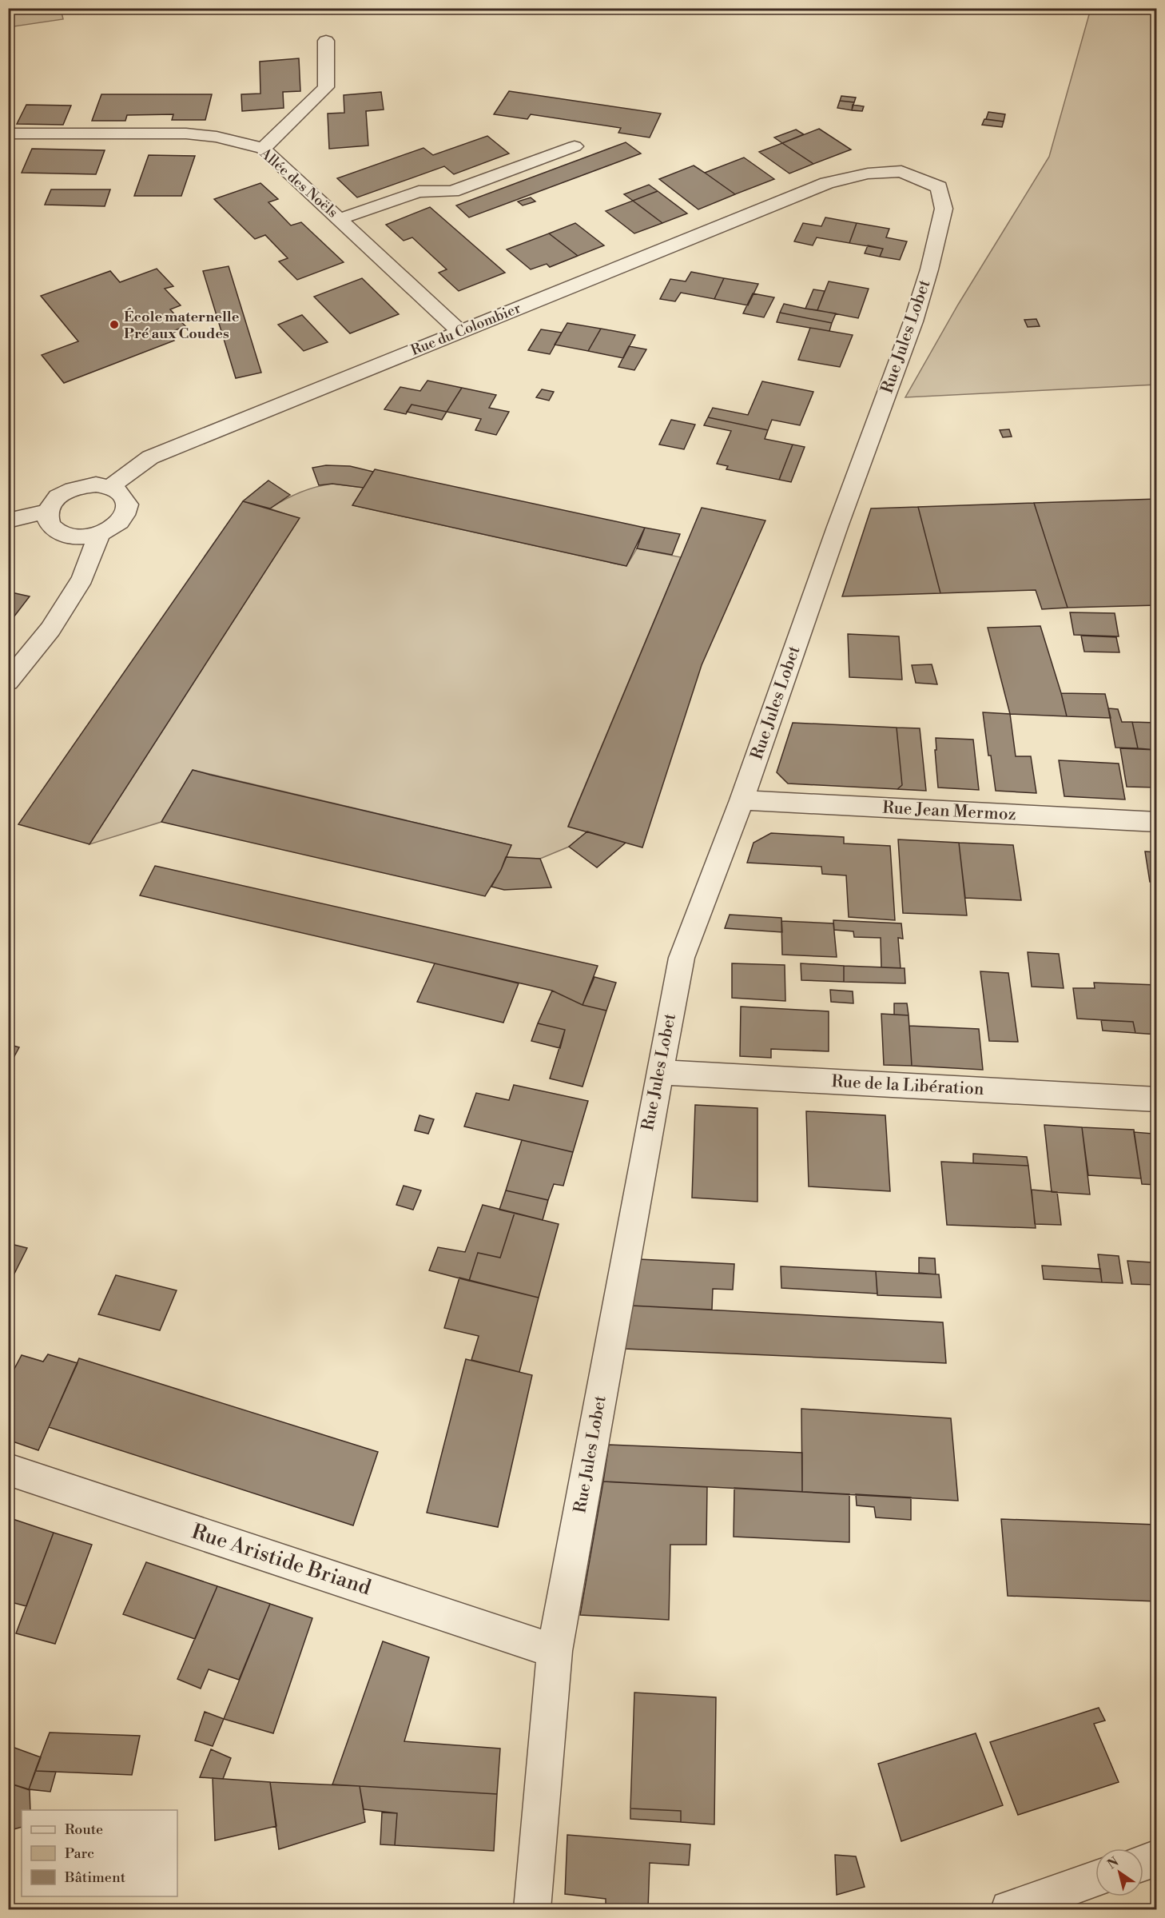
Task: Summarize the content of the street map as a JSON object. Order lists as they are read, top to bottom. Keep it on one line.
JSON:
{"streets":{"street":["Allée des Noëls","Rue du Colombier","Rue Jules Lobet","Rue Jean Mermoz","Rue de la Libération","Rue Aristide Briand"]},"crossings":[["Allée des Noëls","Rue du Colombier"],["Rue du Colombier","Rue Jules Lobet"],["Rue Jules Lobet","Rue Jean Mermoz"],["Rue Jules Lobet","Rue de la Libération"],["Rue Jules Lobet","Rue Aristide Briand"]],"places":["École maternelle Pré aux Coudes"],"legend":["Route","Parc","Bâtiment"],"north":"top left"}
